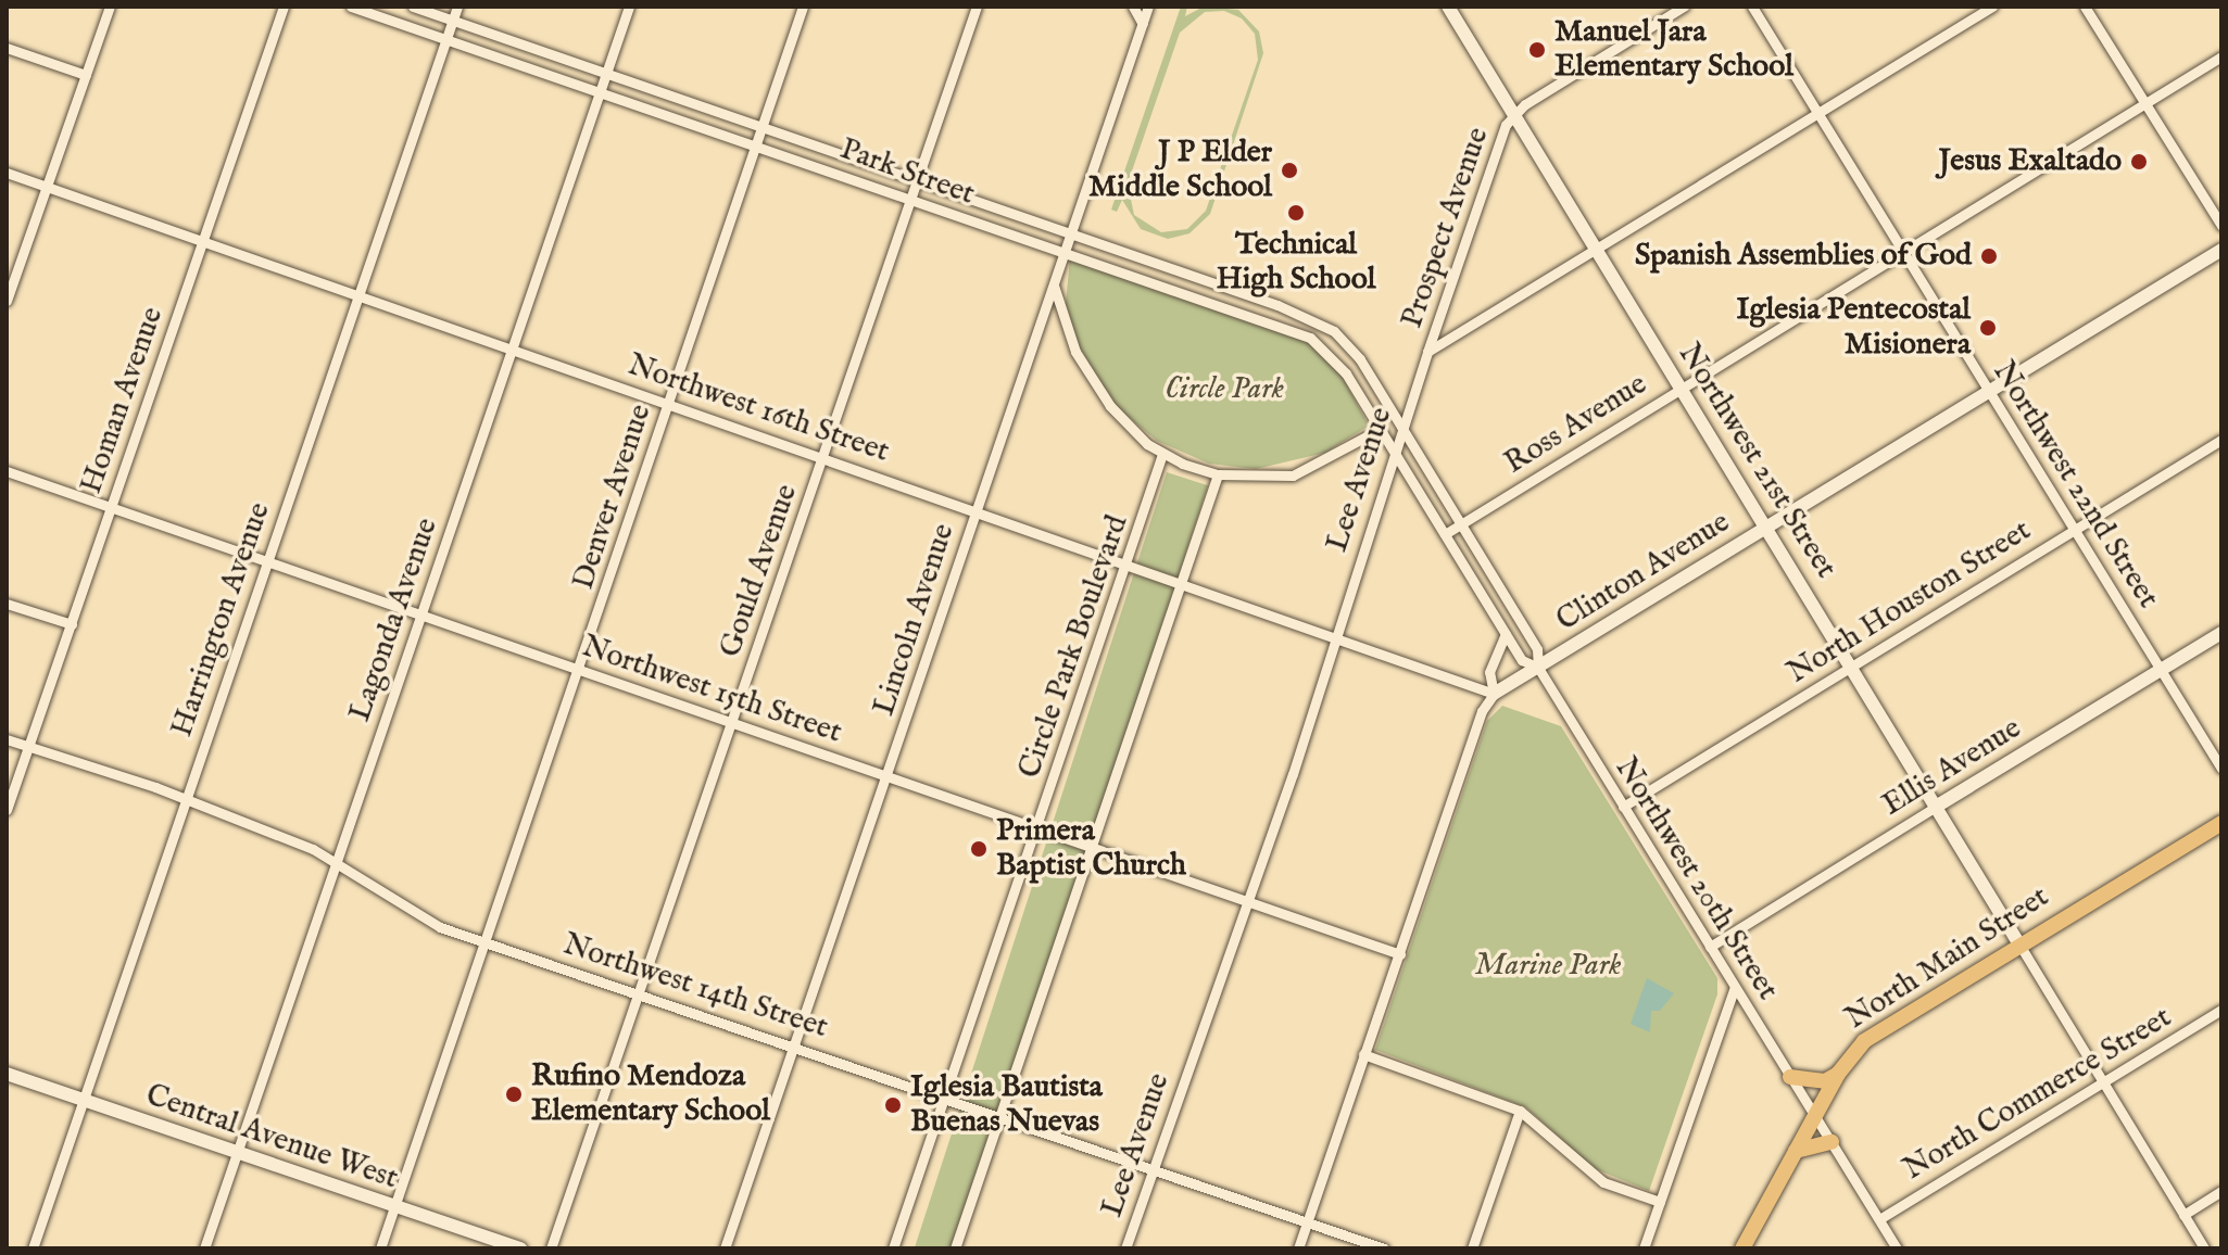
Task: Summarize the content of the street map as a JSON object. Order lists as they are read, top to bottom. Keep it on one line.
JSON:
{"streets":{"main road":["North Main Street"],"street":["Park Street","Prospect Avenue","Homan Avenue","Northwest 16th Street","Ross Avenue","Northwest 21st Street","Lee Avenue","Northwest 22nd Street","Denver Avenue","Gould Avenue","Clinton Avenue","North Houston Street","Harrington Avenue","Lagonda Avenue","Lincoln Avenue","Circle Park Boulevard","Northwest 15th Street","Ellis Avenue","Northwest 20th Street","Northwest 14th Street","North Commerce Street","Central Avenue West"]},"crossings":[["Park Street","Lee Avenue"],["Park Street","Denver Avenue"],["Park Street","Gould Avenue"],["Park Street","Harrington Avenue"],["Park Street","Lagonda Avenue"],["Park Street","Lincoln Avenue"],["Park Street","Northwest 20th Street"],["Prospect Avenue","Northwest 21st Street"],["Prospect Avenue","Lee Avenue"],["Homan Avenue","Northwest 16th Street"],["Homan Avenue","Northwest 15th Street"],["Homan Avenue","Northwest 14th Street"],["Northwest 16th Street","Lee Avenue"],["Northwest 16th Street","Denver Avenue"],["Northwest 16th Street","Gould Avenue"],["Northwest 16th Street","Clinton Avenue"],["Northwest 16th Street","Harrington Avenue"],["Northwest 16th Street","Lagonda Avenue"],["Northwest 16th Street","Lincoln Avenue"],["Northwest 16th Street","Circle Park Boulevard"],["Ross Avenue","Northwest 21st Street"],["Ross Avenue","Northwest 22nd Street"],["Ross Avenue","Northwest 20th Street"],["Northwest 21st Street","Clinton Avenue"],["Northwest 21st Street","North Houston Street"],["Northwest 21st Street","Ellis Avenue"],["Northwest 21st Street","North Main Street"],["Lee Avenue","Northwest 15th Street"],["Lee Avenue","Northwest 20th Street"],["Lee Avenue","Northwest 14th Street"],["Northwest 22nd Street","Clinton Avenue"],["Northwest 22nd Street","North Houston Street"],["Northwest 22nd Street","Ellis Avenue"],["Denver Avenue","Northwest 15th Street"],["Denver Avenue","Northwest 14th Street"],["Denver Avenue","Central Avenue West"],["Gould Avenue","Northwest 15th Street"],["Gould Avenue","Northwest 14th Street"],["Clinton Avenue","Northwest 20th Street"],["North Houston Street","Northwest 20th Street"],["Harrington Avenue","Northwest 15th Street"],["Harrington Avenue","Northwest 14th Street"],["Harrington Avenue","Central Avenue West"],["Lagonda Avenue","Northwest 15th Street"],["Lagonda Avenue","Northwest 14th Street"],["Lagonda Avenue","Central Avenue West"],["Lincoln Avenue","Northwest 15th Street"],["Lincoln Avenue","Northwest 14th Street"],["Circle Park Boulevard","Northwest 15th Street"],["Circle Park Boulevard","Northwest 14th Street"],["Ellis Avenue","Northwest 20th Street"],["Northwest 20th Street","North Main Street"],["Northwest 20th Street","North Commerce Street"]],"parks":["Circle Park","Marine Park"],"places":["Manuel Jara Elementary School","Jesus Exaltado","J P Elder Middle School","Technical High School","Spanish Assemblies of God","Iglesia Pentecostal Misionera","Primera Baptist Church","Rufino Mendoza Elementary School","Iglesia Bautista Buenas Nuevas"]}
